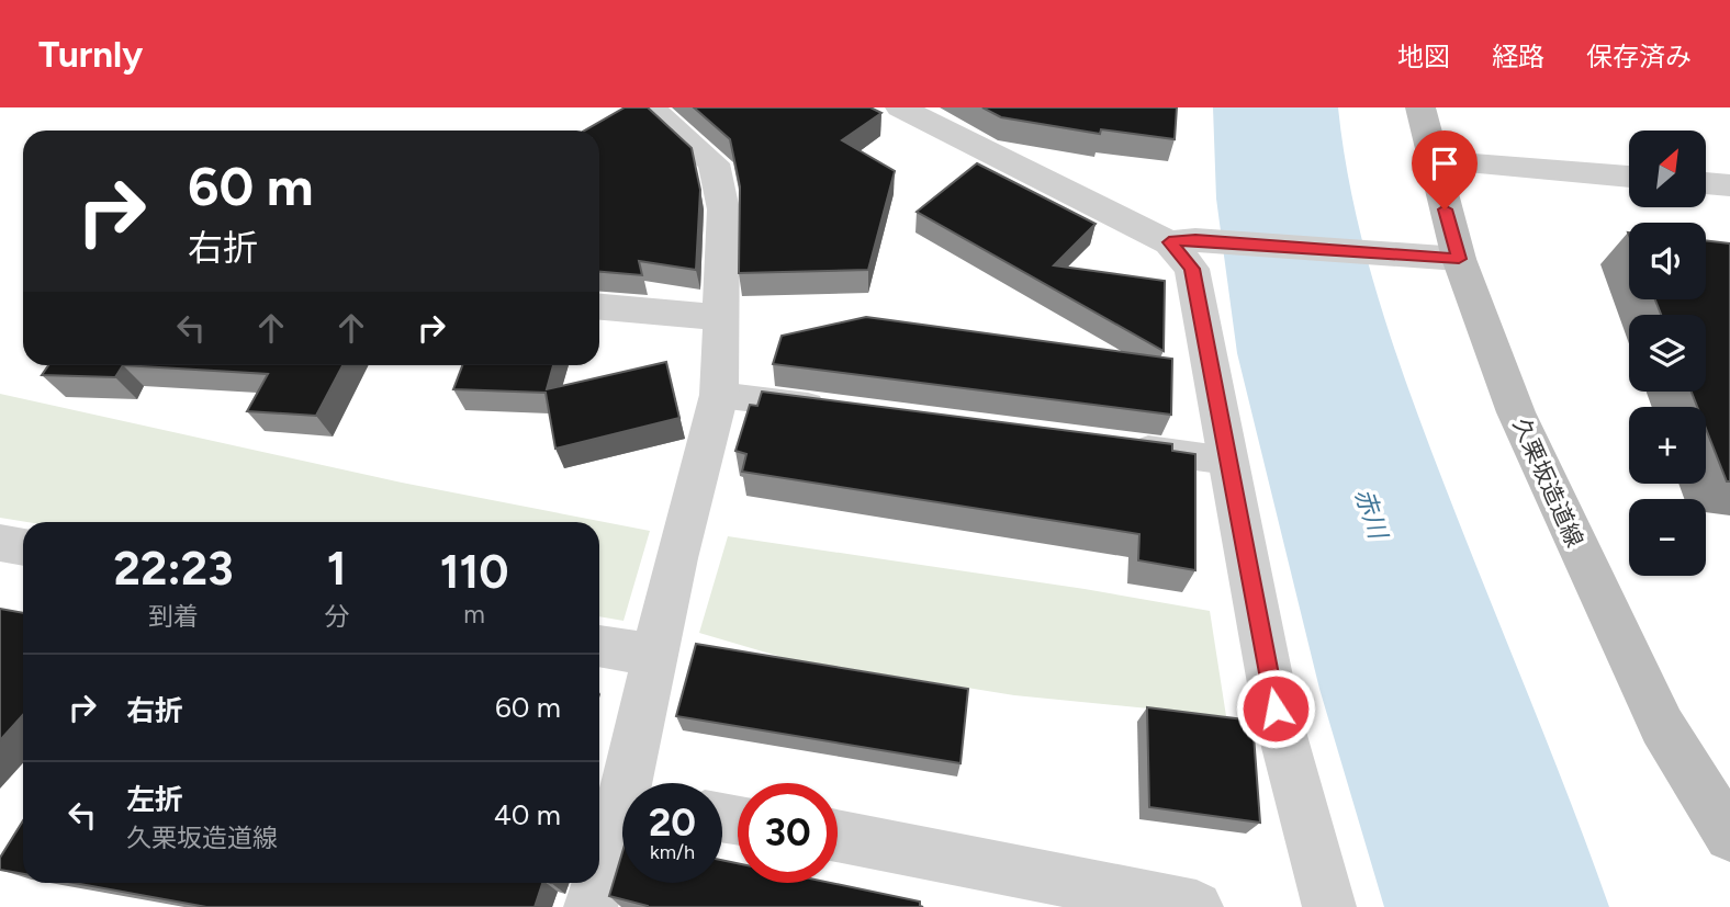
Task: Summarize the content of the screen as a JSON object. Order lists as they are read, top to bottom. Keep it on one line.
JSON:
{"streets":{"main road":["久栗坂造道線"]},"water":["赤川"],"north":"top right","page":{"header":"Turnly","nav":["地図","経路","保存済み"],"map_buttons":["+","−"],"turn":["60 m","右折"],"eta":["22:23","到着","1","分","110","m"],"list":[{"name":"右折","value":"60 m"},{"name":"左折","note":"久栗坂造道線","value":"40 m"}],"speed":"20 km/h","limit":"30"}}
